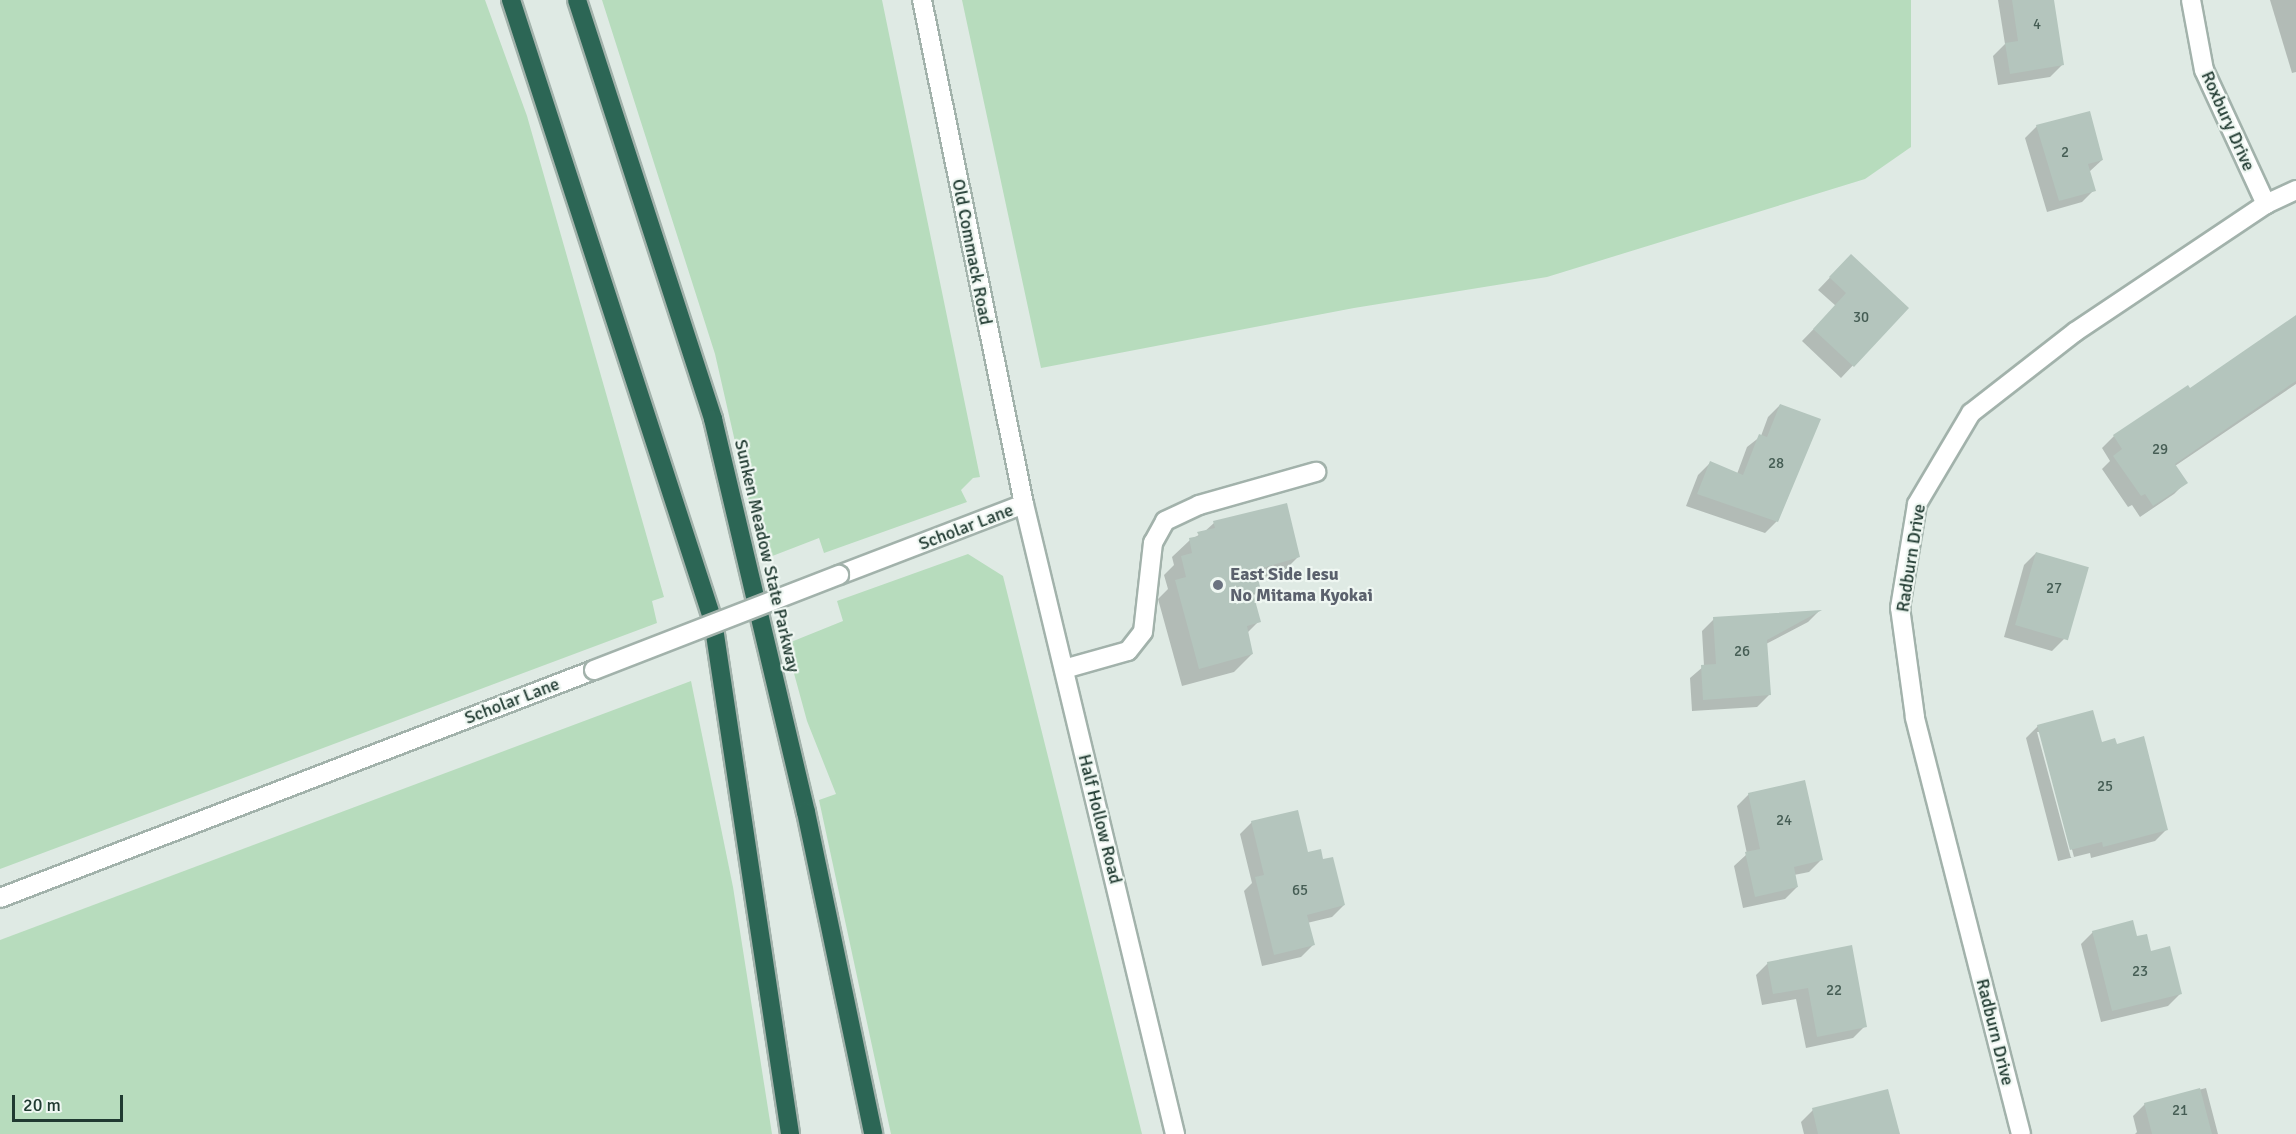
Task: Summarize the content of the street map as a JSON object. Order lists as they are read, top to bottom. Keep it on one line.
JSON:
{"streets":{"highway":["Sunken Meadow State Parkway"],"street":["Roxbury Drive","Old Commack Road","Scholar Lane","Radburn Drive","Half Hollow Road"]},"crossings":[["Roxbury Drive","Radburn Drive"],["Old Commack Road","Scholar Lane"],["Old Commack Road","Half Hollow Road"],["Scholar Lane","Half Hollow Road"]],"places":["East Side Iesu No Mitama Kyokai"],"house_numbers":["4","2","30","29","28","27","26","25","24","65","23","22","21"],"scale_bar":"20 m"}
